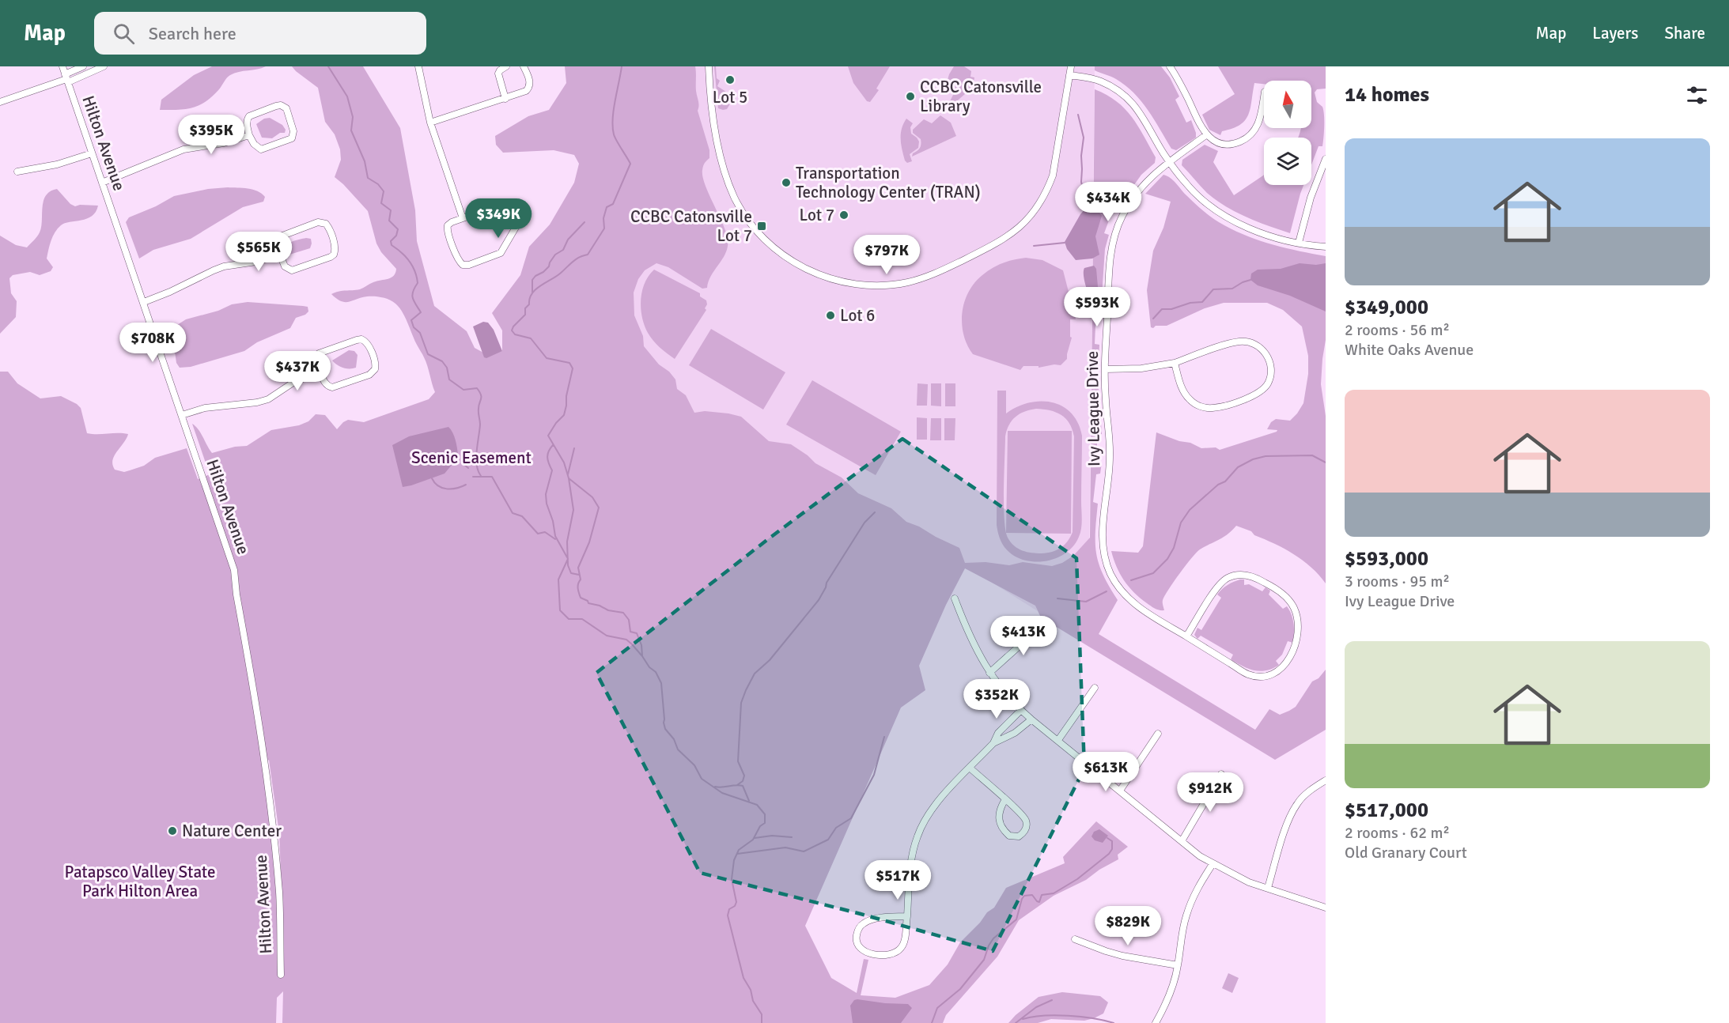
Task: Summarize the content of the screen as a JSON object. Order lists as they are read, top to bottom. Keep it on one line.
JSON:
{"streets":{"street":["Hilton Avenue","Ivy League Drive"]},"parks":["Scenic Easement","Patapsco Valley State Park Hilton Area"],"places":{"other":["Lot 5","CCBC Catonsville Library","Transportation Technology Center (TRAN)","Lot 7","Lot 6","Nature Center"],"transit":["CCBC Catonsville Lot 7"]},"north":"top","page":{"header":"Map","search":"Search here","nav":["Map","Layers","Share"],"heading":"14 homes","price":["$395K","$434K","$349K","$565K","$797K","$593K","$708K","$437K","$413K","$352K","$613K","$912K","$517K","$829K"],"list":[{"name":"$349,000","note":"2 rooms · 56 m² · White Oaks Avenue"},{"name":"$593,000","note":"3 rooms · 95 m² · Ivy League Drive"},{"name":"$517,000","note":"2 rooms · 62 m² · Old Granary Court"}]}}
